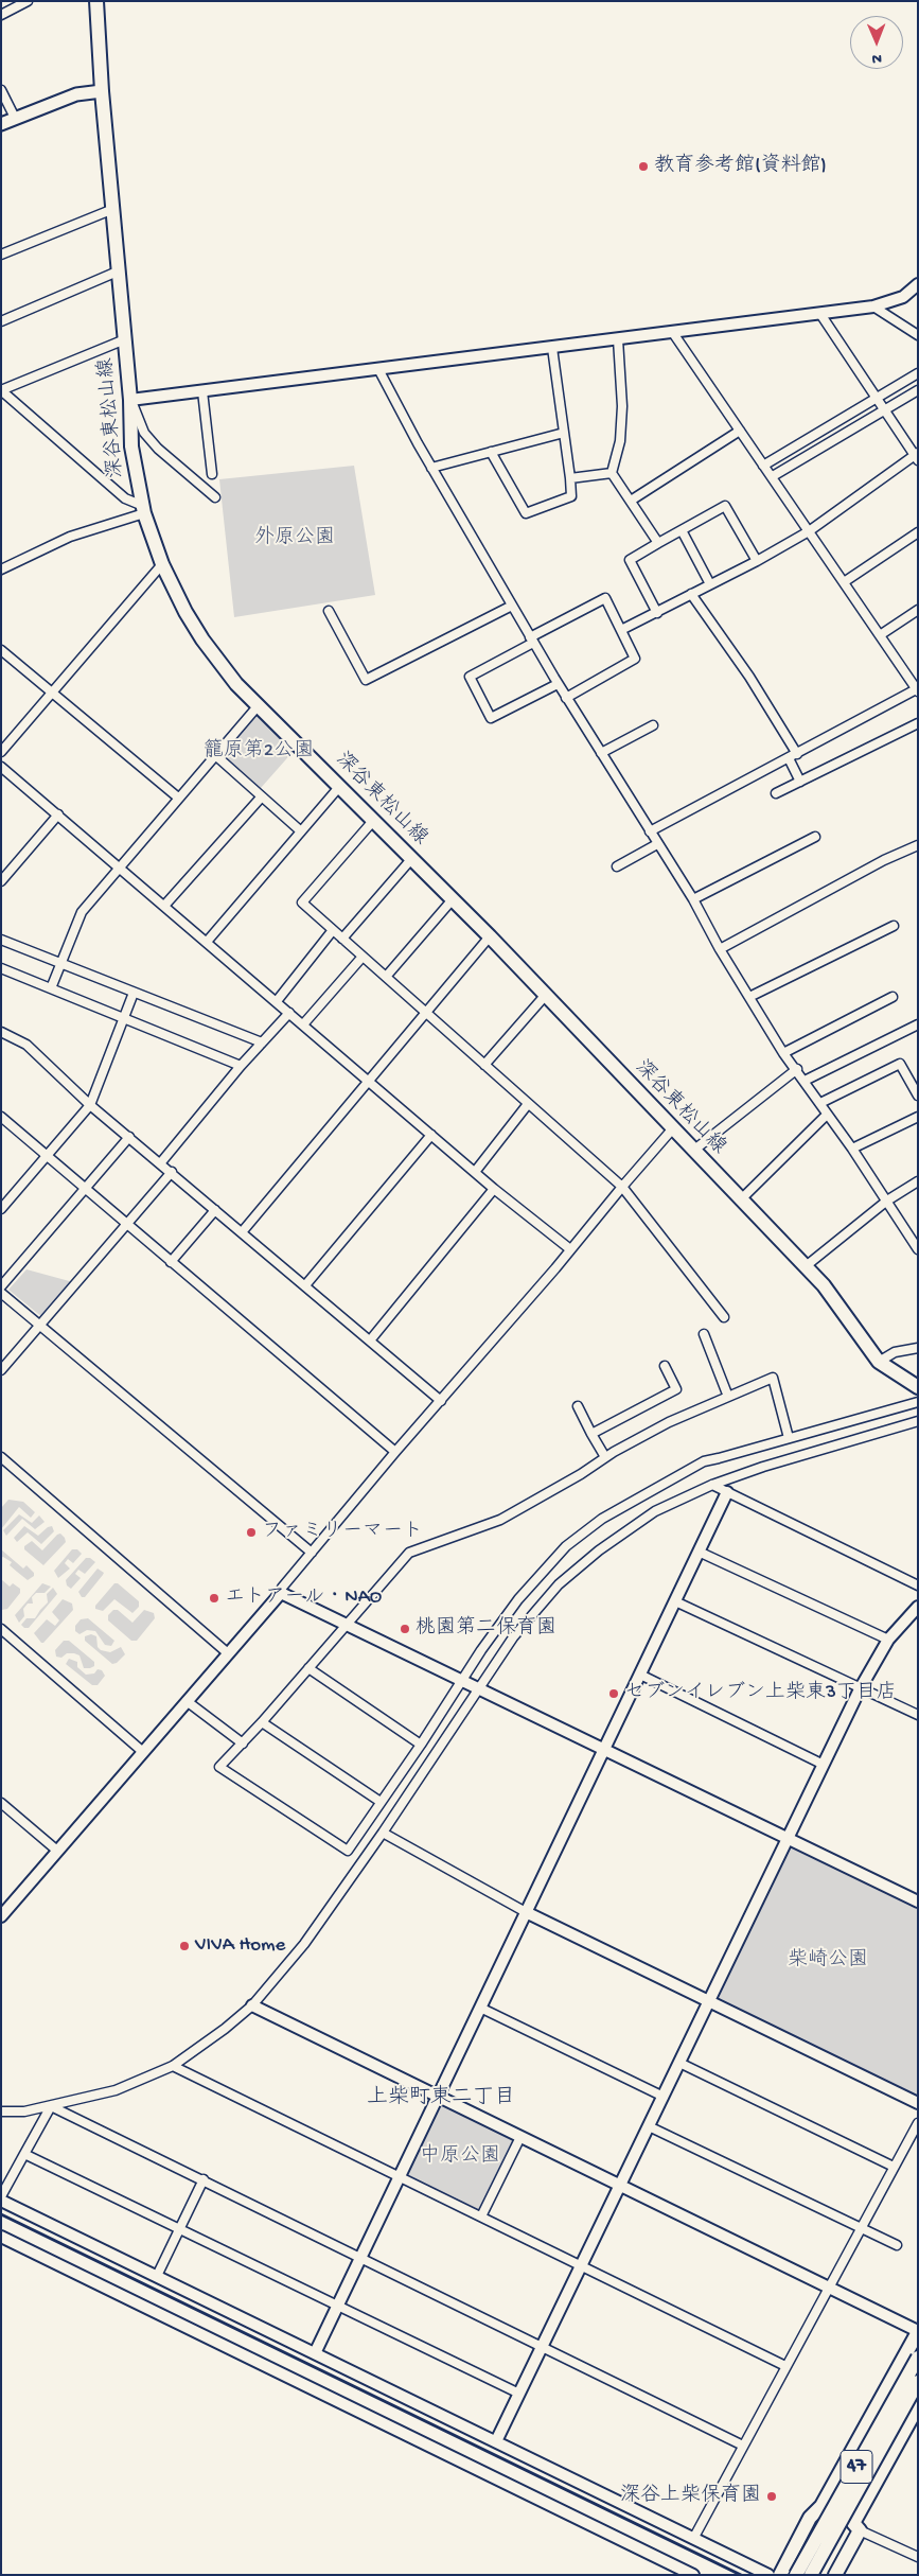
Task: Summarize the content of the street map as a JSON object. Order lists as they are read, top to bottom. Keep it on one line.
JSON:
{"streets":{"main road":["深谷東松山線","47"]},"districts":["上柴町東二丁目"],"parks":["外原公園","籠原第2公園","柴崎公園","中原公園"],"places":["教育参考館(資料館)","ファミリーマート","エトアール・NAO","桃園第二保育園","セブンイレブン上柴東3丁目店","VIVA Home","深谷上柴保育園"],"north":"bottom"}
